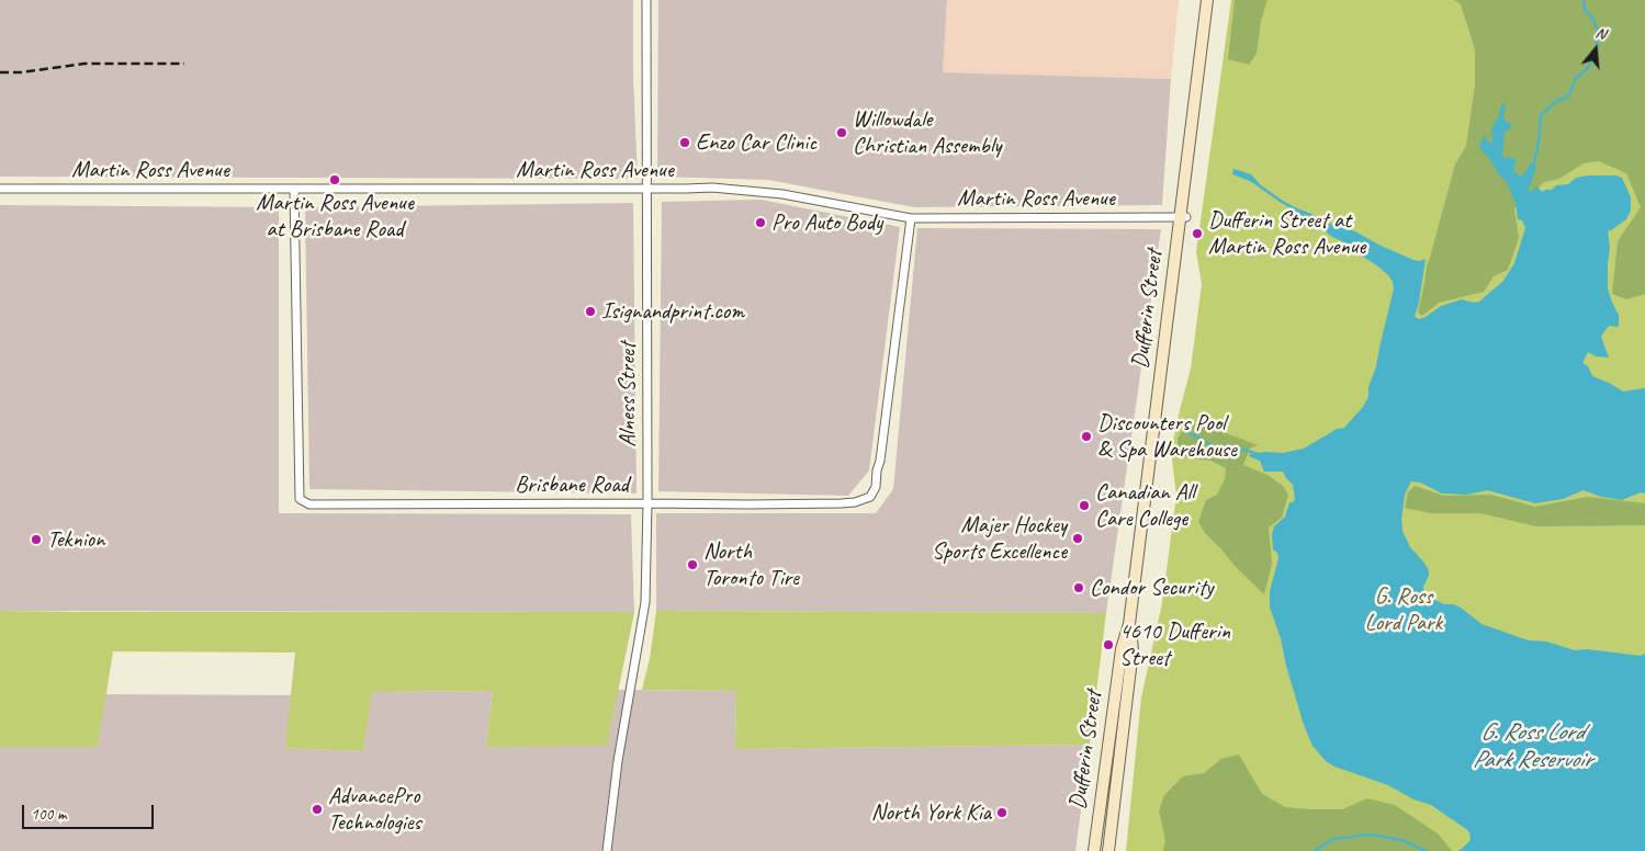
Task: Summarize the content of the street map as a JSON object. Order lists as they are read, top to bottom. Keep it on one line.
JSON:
{"streets":{"main road":["Dufferin Street"],"street":["Martin Ross Avenue","Alness Street","Brisbane Road"]},"crossings":[["Martin Ross Avenue","Dufferin Street"],["Martin Ross Avenue","Alness Street"],["Martin Ross Avenue","Brisbane Road"],["Alness Street","Brisbane Road"]],"water":["G. Ross Lord Park Reservoir"],"parks":["G. Ross Lord Park"],"places":["Willowdale Christian Assembly","Enzo Car Clinic","Martin Ross Avenue at Brisbane Road","Pro Auto Body","Dufferin Street at Martin Ross Avenue","Isignandprint.com","Discounters Pool & Spa Warehouse","Canadian All Care College","Majer Hockey Sports Excellence","Teknion","North Toronto Tire","Condor Security","4610 Dufferin Street","AdvancePro Technologies","North York Kia"],"scale_bar":"100 m","north":"top"}
